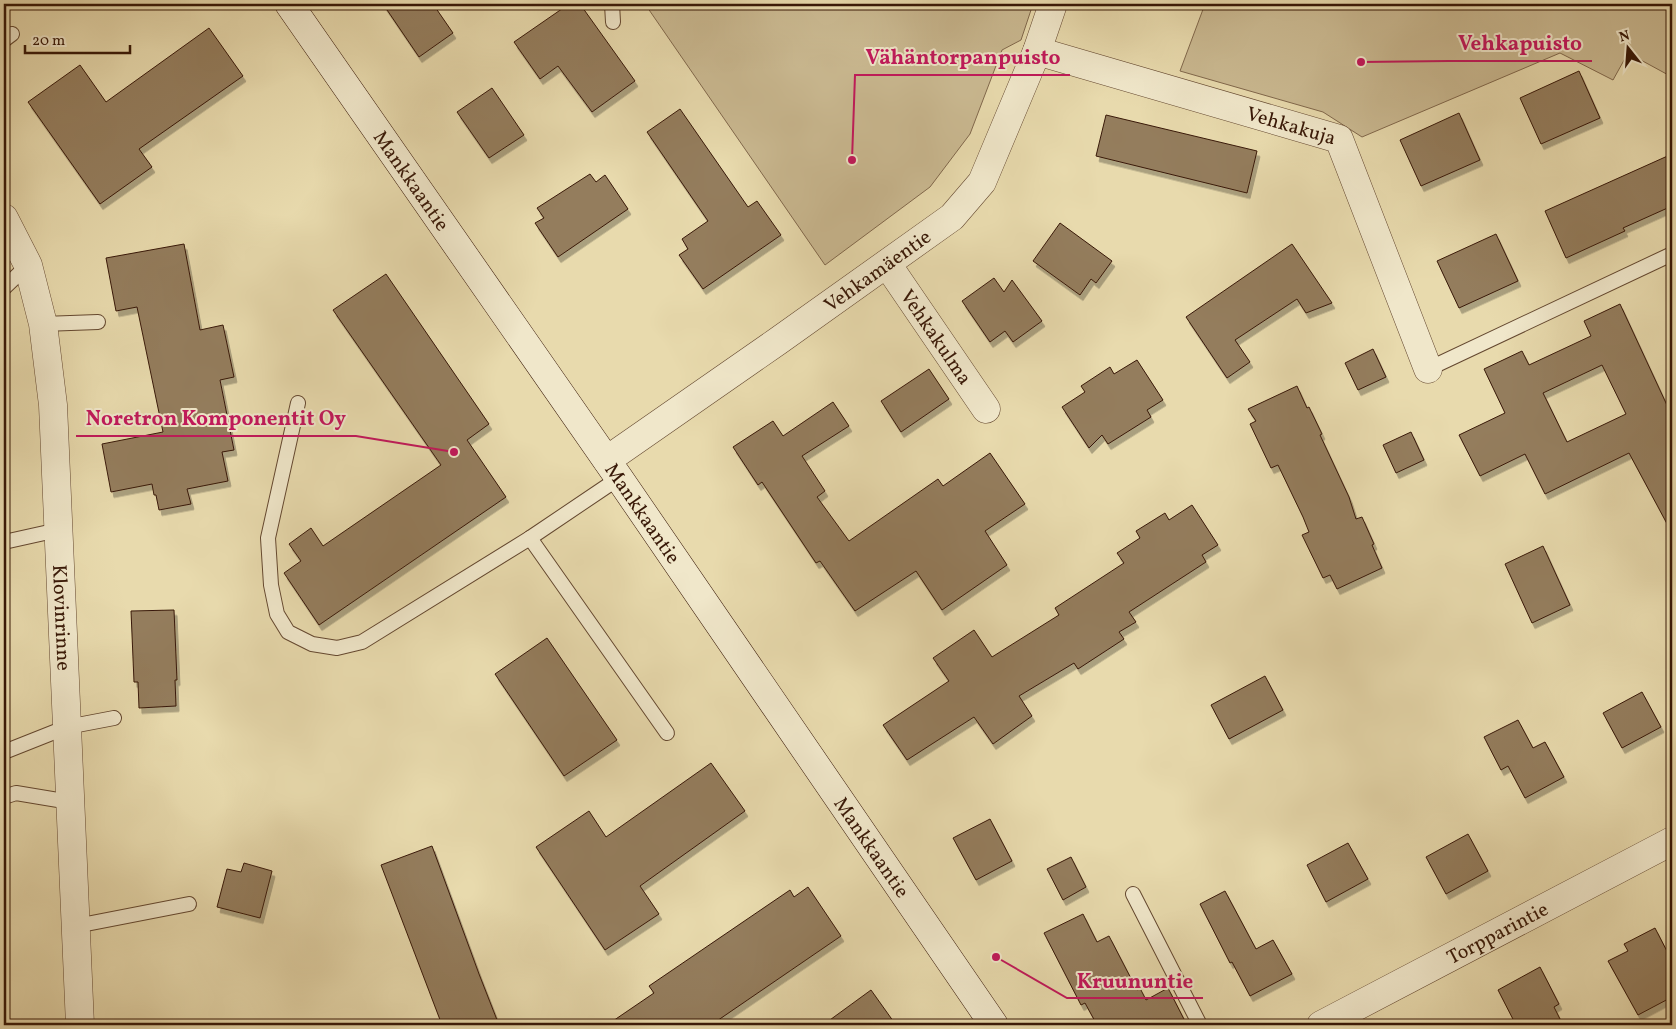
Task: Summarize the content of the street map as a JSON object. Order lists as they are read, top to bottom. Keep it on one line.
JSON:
{"streets":{"street":["Vehkakuja","Mankkaantie","Vehkamäentie","Vehkakulma","Klovinrinne","Torpparintie"]},"crossings":[["Vehkakuja","Vehkamäentie"],["Mankkaantie","Vehkamäentie"],["Vehkamäentie","Vehkakulma"]],"places":["Vehkapuisto","Vähäntorpanpuisto","Noretron Komponentit Oy","Kruununtie"],"scale_bar":"20 m","north":"top"}
